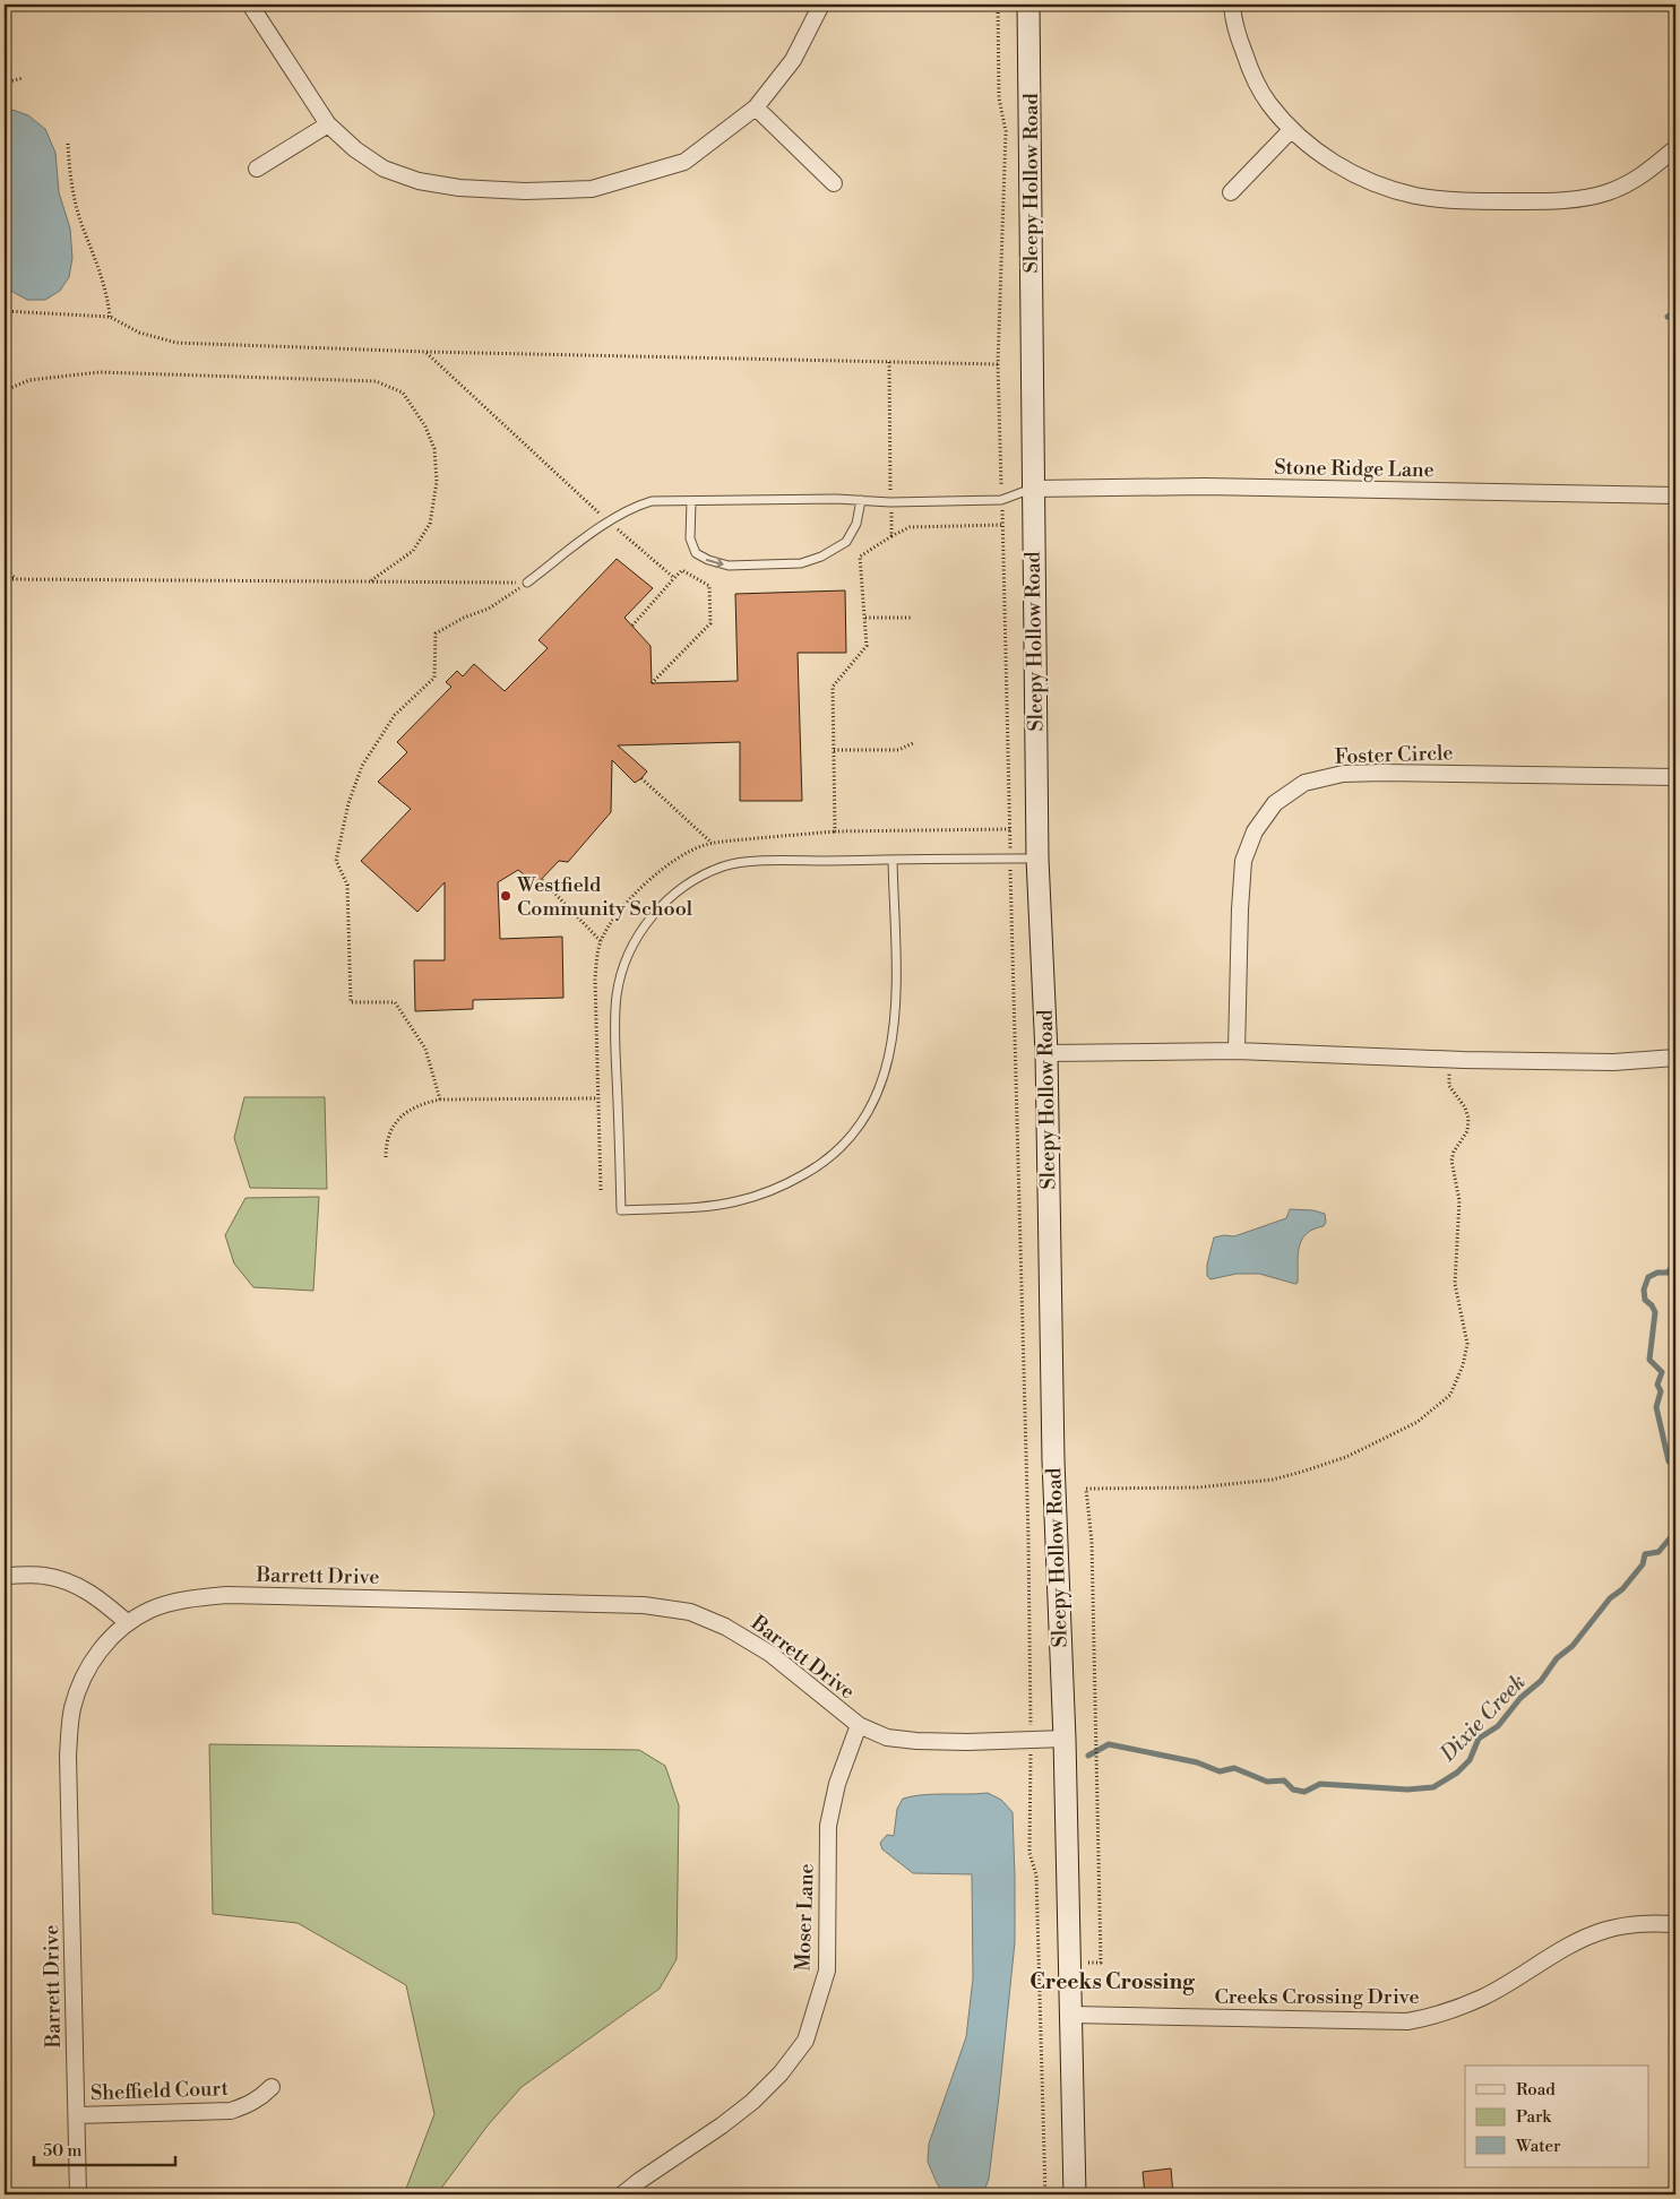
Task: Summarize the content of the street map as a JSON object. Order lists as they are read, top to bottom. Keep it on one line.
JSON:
{"streets":{"street":["Sleepy Hollow Road","Stone Ridge Lane","Foster Circle","Barrett Drive","Moser Lane","Creeks Crossing Drive","Sheffield Court"]},"crossings":[["Sleepy Hollow Road","Stone Ridge Lane"],["Sleepy Hollow Road","Barrett Drive"],["Sleepy Hollow Road","Creeks Crossing Drive"],["Barrett Drive","Moser Lane"],["Barrett Drive","Sheffield Court"]],"districts":["Creeks Crossing"],"water":["Dixie Creek"],"places":["Westfield Community School"],"legend":["Road","Park","Water"],"scale_bar":"50 m"}
